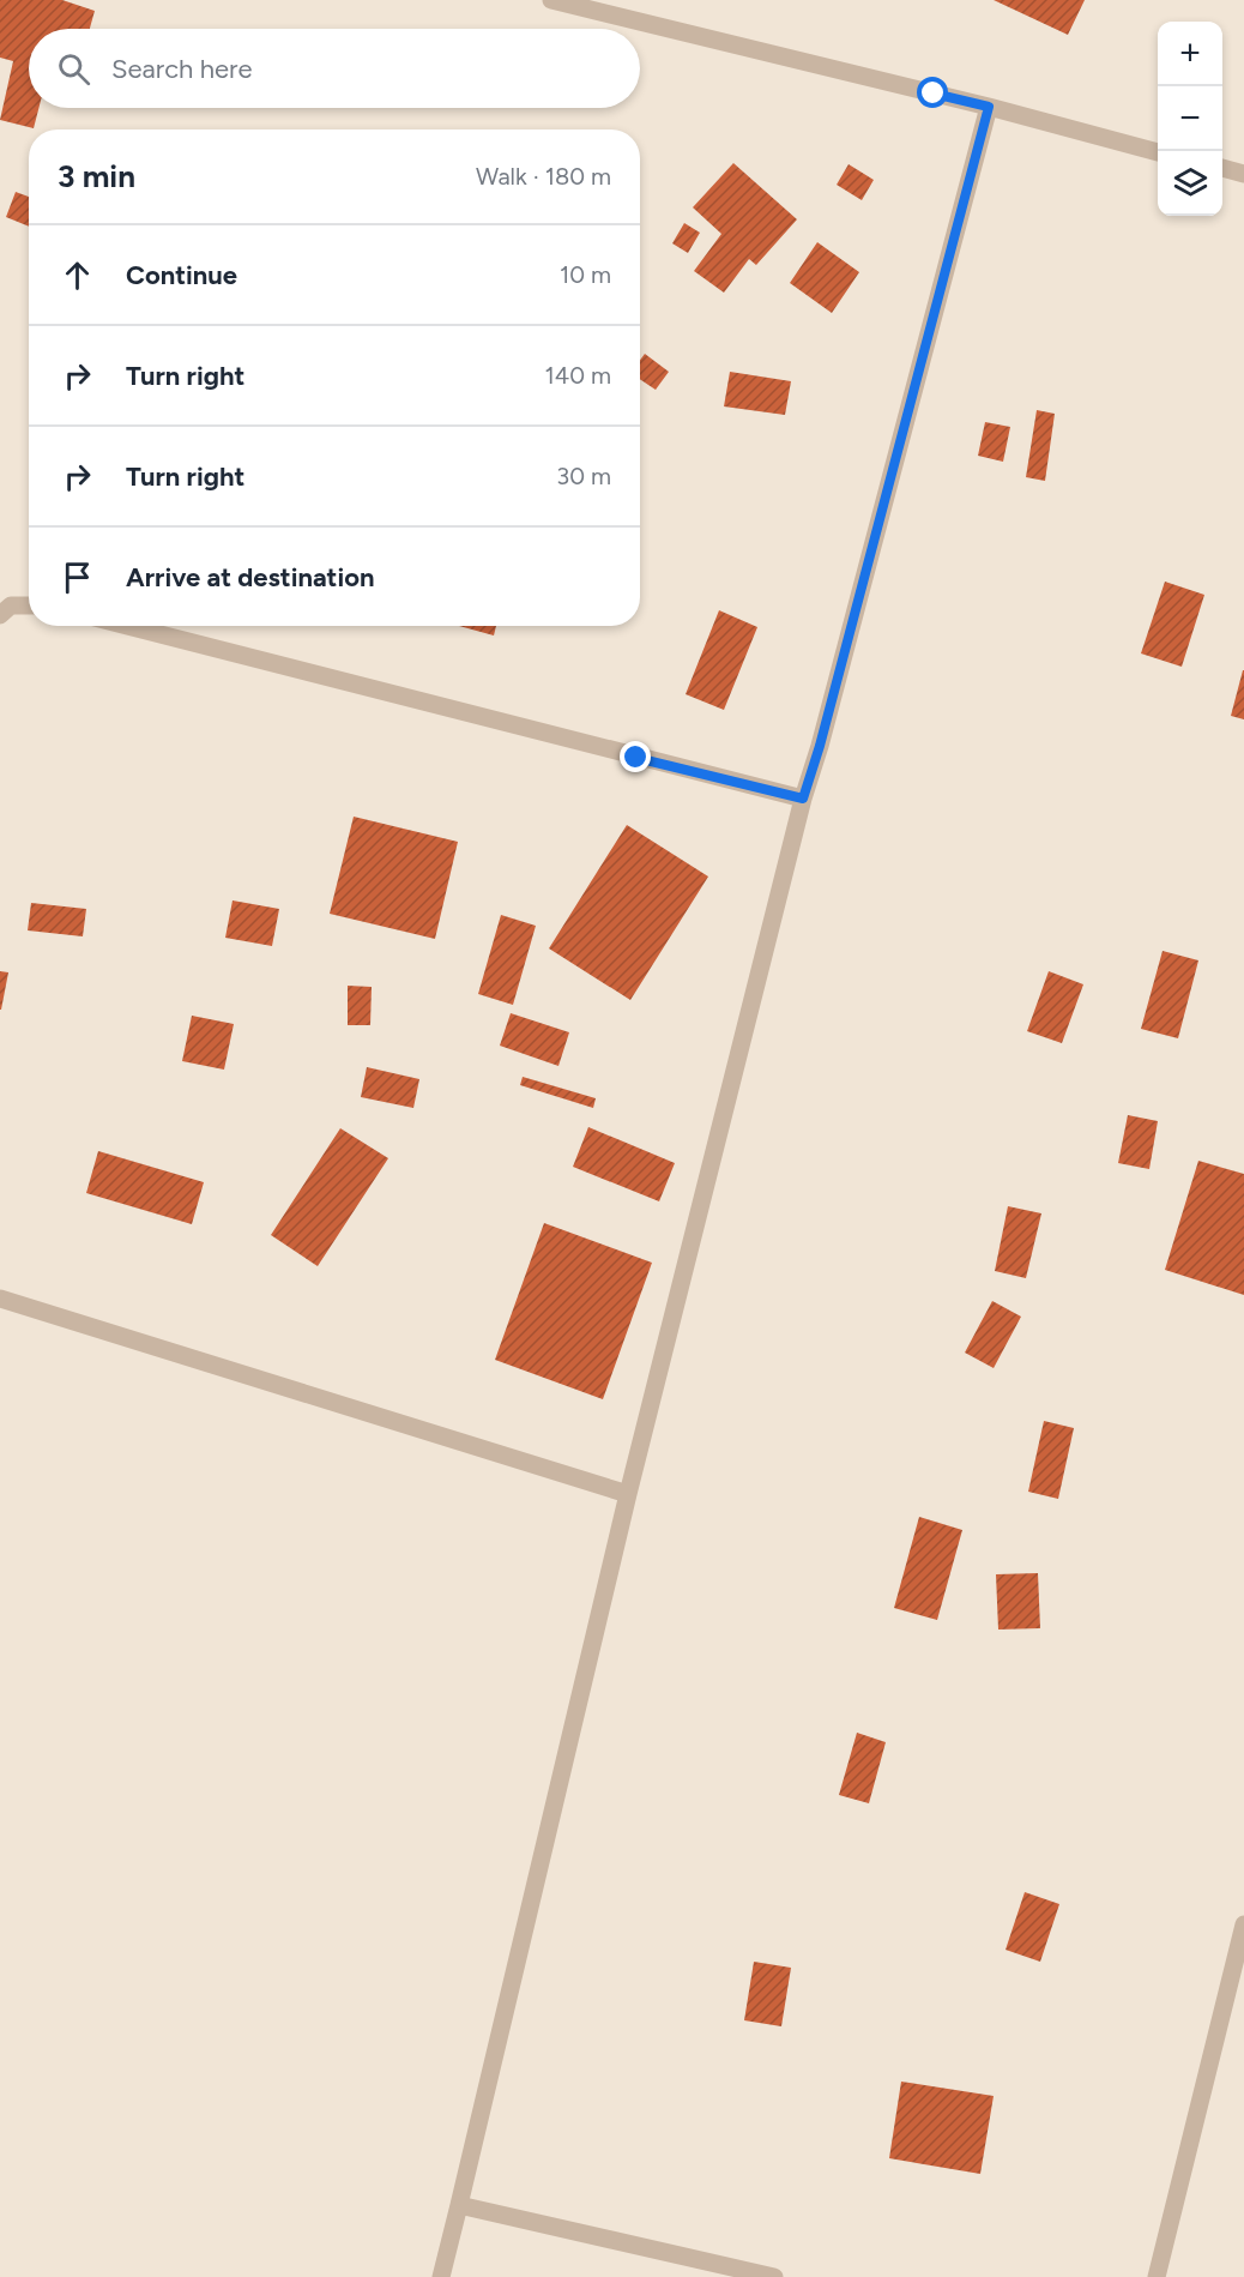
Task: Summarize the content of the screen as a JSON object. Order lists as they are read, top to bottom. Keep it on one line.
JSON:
{"page":{"map_buttons":["+","−"],"search":"Search here","heading":["3 min","Walk · 180 m"],"list":[["Continue","10 m"],["Turn right","140 m"],["Turn right","30 m"],"Arrive at destination"]}}
